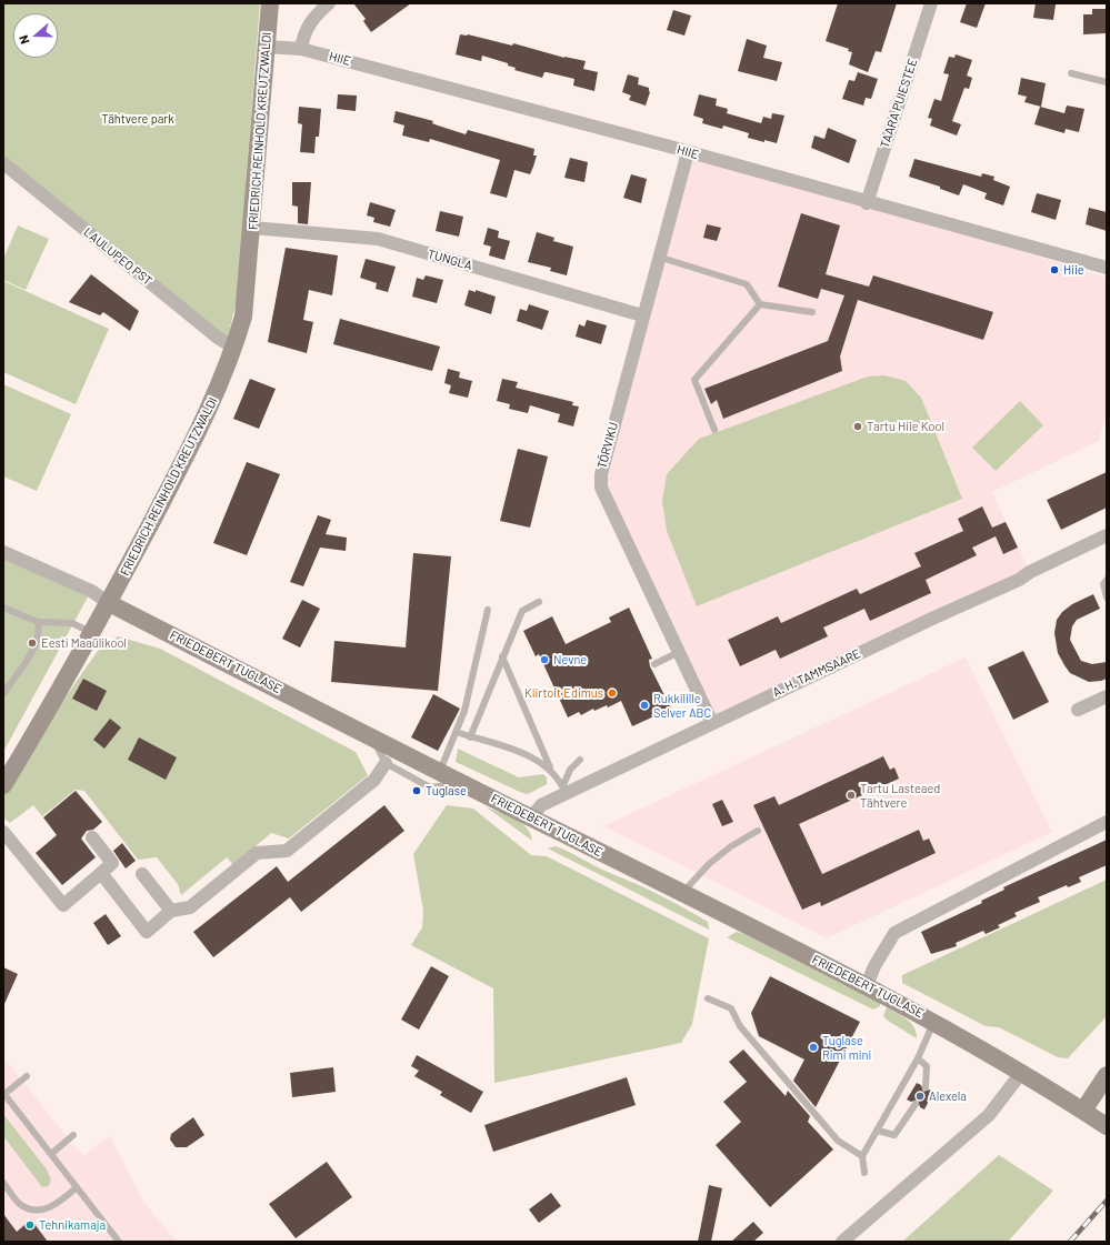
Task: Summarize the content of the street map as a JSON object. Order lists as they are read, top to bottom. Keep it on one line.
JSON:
{"streets":{"street":["HIIE","TAARA PUIESTEE","FRIEDRICH REINHOLD KREUTZWALDI","LAULUPEO PST","TUNGLA","TÕRVIKU","FRIEDEBERT TUGLASE","A. H. TAMMSAARE"]},"crossings":[["HIIE","TAARA PUIESTEE"],["HIIE","FRIEDRICH REINHOLD KREUTZWALDI"],["HIIE","TÕRVIKU"],["FRIEDRICH REINHOLD KREUTZWALDI","LAULUPEO PST"],["FRIEDRICH REINHOLD KREUTZWALDI","TUNGLA"],["FRIEDRICH REINHOLD KREUTZWALDI","FRIEDEBERT TUGLASE"],["TUNGLA","TÕRVIKU"],["TÕRVIKU","A. H. TAMMSAARE"],["FRIEDEBERT TUGLASE","A. H. TAMMSAARE"]],"parks":["Tähtvere park"],"places":["Hiie","Tartu Hiie Kool","Eesti Maaülikool","Nevne","Kiirtoit Edimus","Rukkilille Selver ABC","Tuglase","Tartu Lasteaed Tähtvere","Tuglase Rimi mini","Alexela","Tehnikamaja"],"north":"left"}
